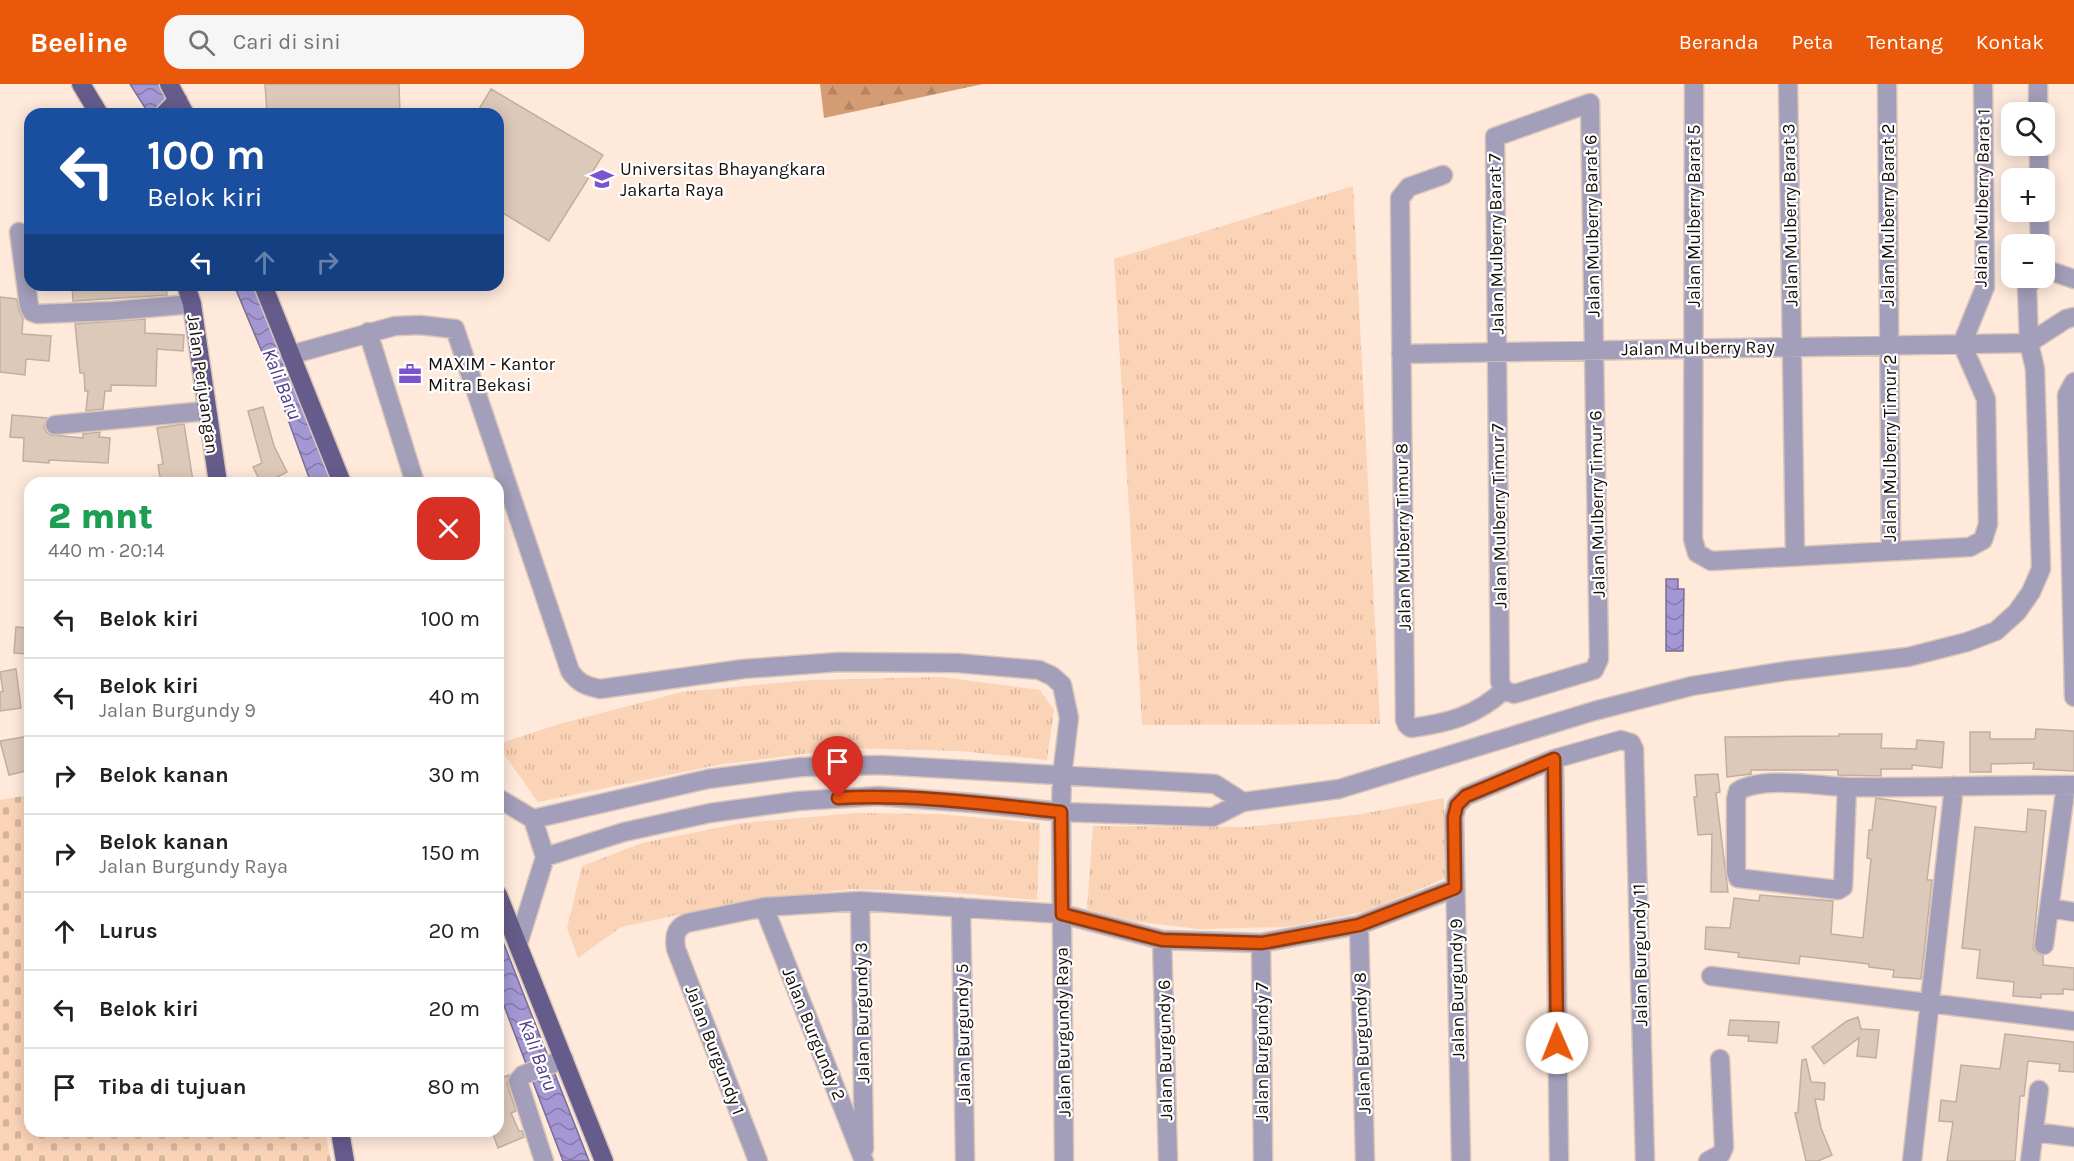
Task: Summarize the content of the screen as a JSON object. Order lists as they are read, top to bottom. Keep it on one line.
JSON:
{"streets":{"main road":["Jalan Perjuangan"],"street":["Jalan Mulberry Barat 1","Jalan Mulberry Barat 3","Jalan Mulberry Barat 2","Jalan Mulberry Barat 5","Jalan Mulberry Barat 6","Jalan Mulberry Barat 7","Jalan Mulberry Ray","Jalan Mulberry Timur 2","Jalan Mulberry Timur 6","Jalan Mulberry Timur 7","Jalan Mulberry Timur 8","Jalan Burgundy 11","Jalan Burgundy 9","Jalan Burgundy 3","Jalan Burgundy Raya","Jalan Burgundy 2","Jalan Burgundy 5","Jalan Burgundy 8","Jalan Burgundy 1","Jalan Burgundy 6","Jalan Burgundy 7"]},"crossings":[["Jalan Mulberry Barat 1","Jalan Mulberry Ray"],["Jalan Mulberry Barat 3","Jalan Mulberry Barat 5"],["Jalan Mulberry Barat 3","Jalan Mulberry Ray"],["Jalan Mulberry Barat 2","Jalan Mulberry Ray"],["Jalan Mulberry Barat 2","Jalan Mulberry Timur 2"],["Jalan Mulberry Barat 5","Jalan Mulberry Ray"],["Jalan Mulberry Barat 6","Jalan Mulberry Barat 7"],["Jalan Mulberry Barat 6","Jalan Mulberry Ray"],["Jalan Mulberry Barat 6","Jalan Mulberry Timur 6"],["Jalan Mulberry Barat 7","Jalan Mulberry Ray"],["Jalan Mulberry Barat 7","Jalan Mulberry Timur 7"],["Jalan Mulberry Ray","Jalan Mulberry Timur 2"],["Jalan Mulberry Ray","Jalan Mulberry Timur 6"],["Jalan Mulberry Ray","Jalan Mulberry Timur 7"],["Jalan Mulberry Ray","Jalan Mulberry Timur 8"],["Jalan Mulberry Timur 6","Jalan Mulberry Timur 7"],["Jalan Mulberry Timur 6","Jalan Mulberry Timur 8"],["Jalan Mulberry Timur 7","Jalan Mulberry Timur 8"],["Jalan Burgundy 11","Jalan Burgundy 9"],["Jalan Burgundy 3","Jalan Burgundy 2"],["Jalan Burgundy 2","Jalan Burgundy 1"]],"water":["Kali Baru"],"places":{"school or university":["Universitas Bhayangkara Jakarta Raya"],"office":["MAXIM - Kantor Mitra Bekasi"]},"page":{"header":"Beeline","search":"Cari di sini","nav":["Beranda","Peta","Tentang","Kontak"],"map_buttons":["+","−"],"turn":["100 m","Belok kiri"],"heading":["2 mnt","440 m · 20:14"],"list":[{"name":"Belok kiri","value":"100 m"},{"name":"Belok kiri","note":"Jalan Burgundy 9","value":"40 m"},{"name":"Belok kanan","value":"30 m"},{"name":"Belok kanan","note":"Jalan Burgundy Raya","value":"150 m"},{"name":"Lurus","value":"20 m"},{"name":"Belok kiri","value":"20 m"},{"name":"Tiba di tujuan","value":"80 m"}]}}
